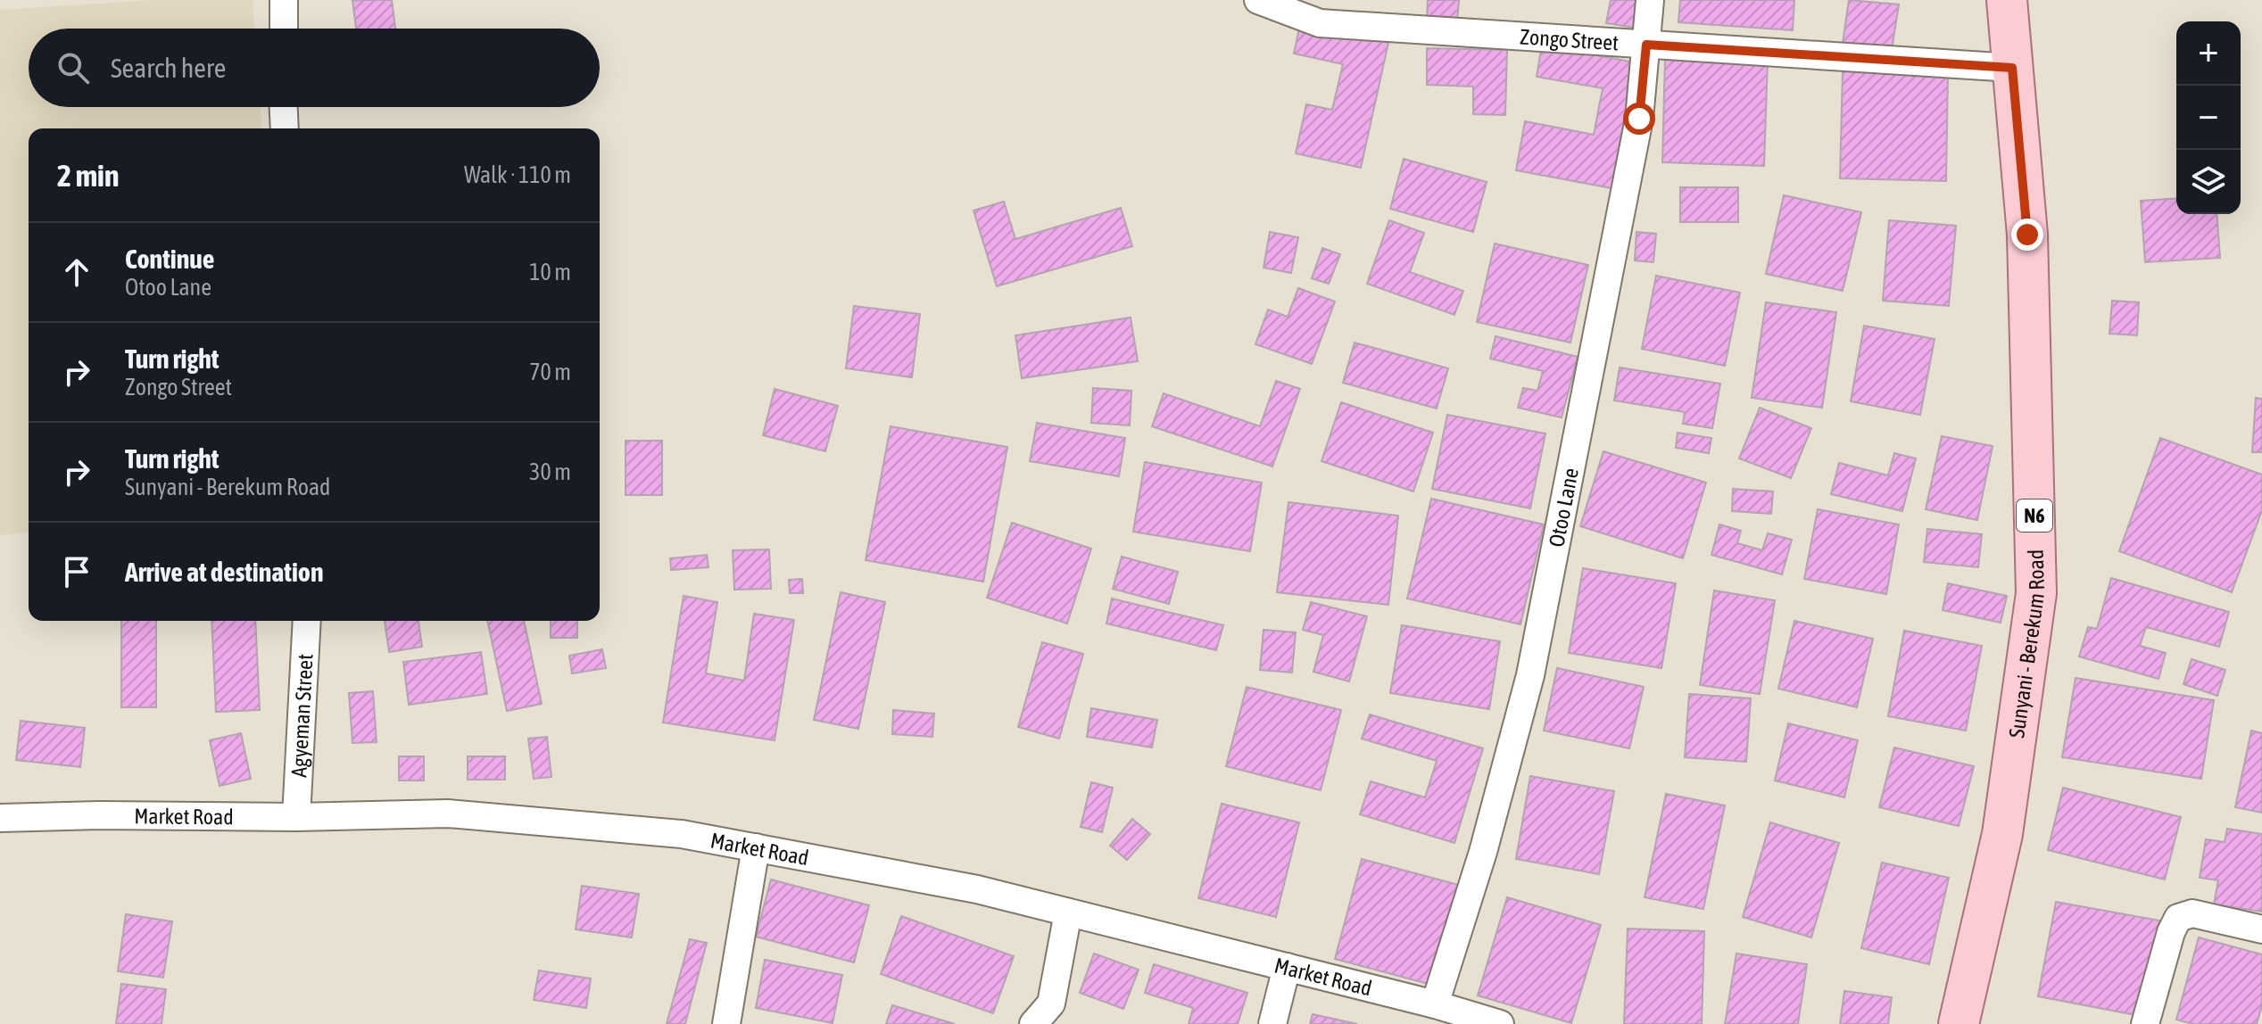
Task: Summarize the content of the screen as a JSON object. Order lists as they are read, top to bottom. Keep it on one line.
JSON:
{"streets":{"main road":["N6","Sunyani - Berekum Road"],"street":["Zongo Street","Otoo Lane","Agyeman Street","Market Road"]},"crossings":[["Zongo Street","Otoo Lane"],["Zongo Street","Sunyani - Berekum Road"],["Otoo Lane","Market Road"],["Agyeman Street","Market Road"]],"page":{"map_buttons":["+","−"],"search":"Search here","heading":["2 min","Walk · 110 m"],"list":[["Continue","Otoo Lane","10 m"],["Turn right","Zongo Street","70 m"],["Turn right","Sunyani - Berekum Road","30 m"],"Arrive at destination"]}}
